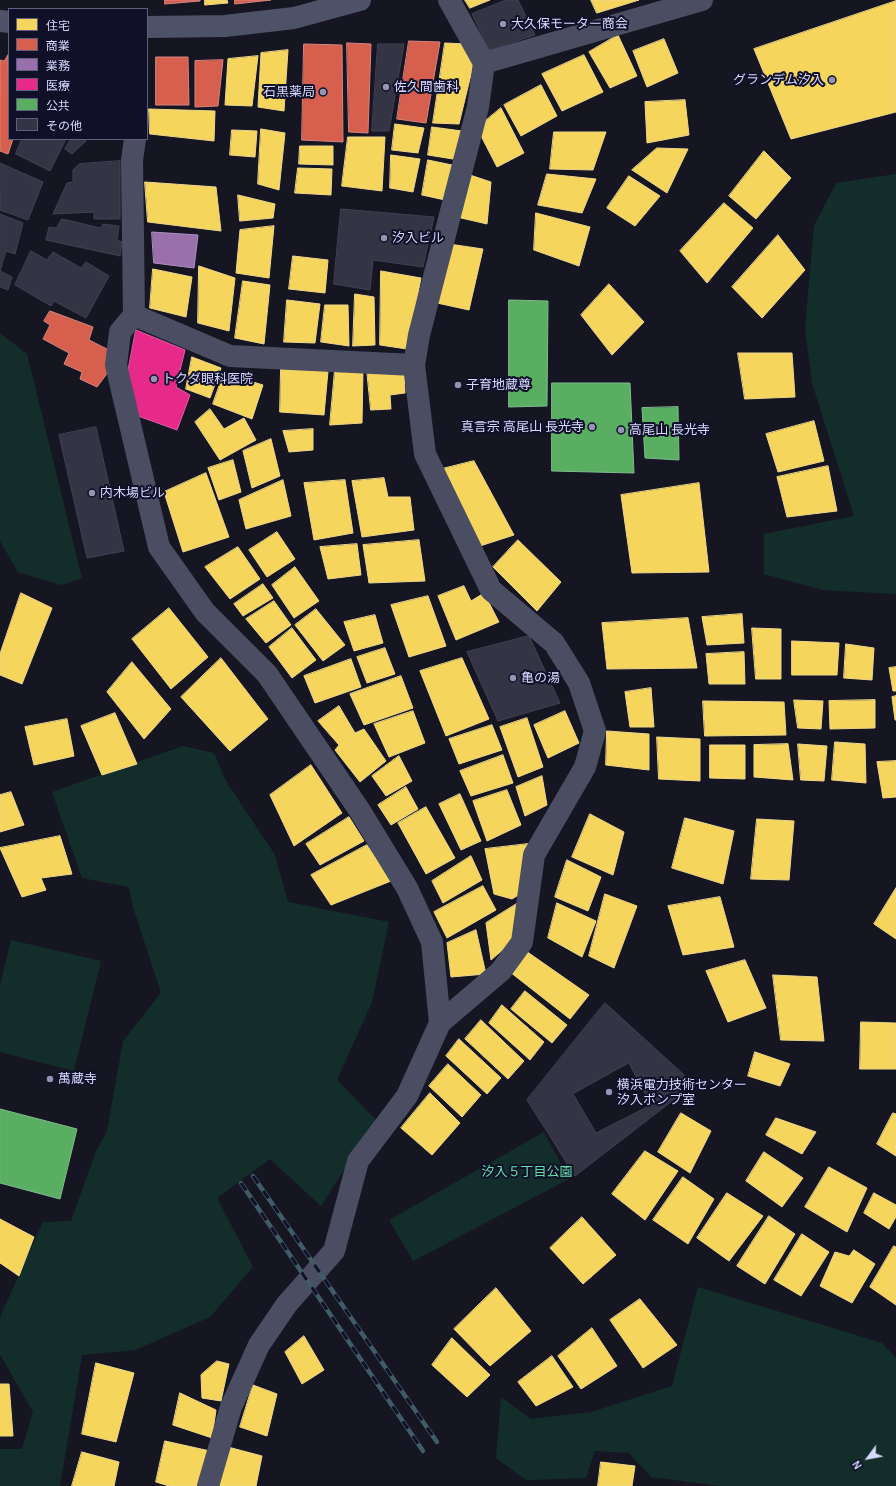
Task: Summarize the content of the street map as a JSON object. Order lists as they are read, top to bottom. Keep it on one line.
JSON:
{"parks":["汐入５丁目公園"],"places":["大久保モーター商会","グランデム汐入","佐久間歯科","石黒薬局","汐入ビル","トクダ眼科医院","子育地蔵尊","真言宗 高尾山 長光寺","高尾山 長光寺","内木場ビル","亀の湯","萬蔵寺","横浜電力技術センター 汐入ポンプ室"],"legend":["住宅","商業","業務","医療","公共","その他"],"north":"bottom left"}
